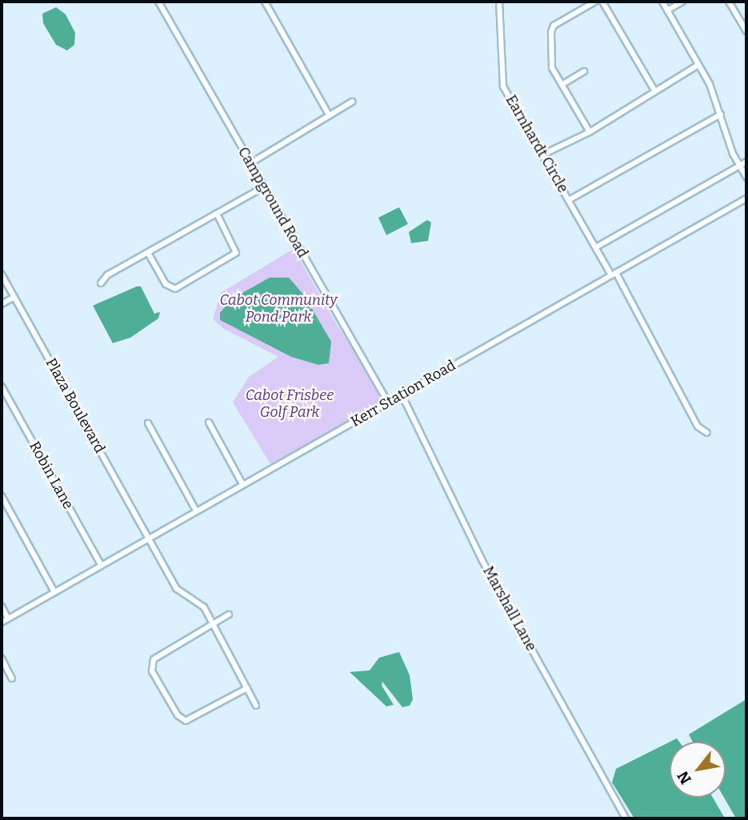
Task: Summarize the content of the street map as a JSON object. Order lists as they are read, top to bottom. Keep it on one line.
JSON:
{"streets":{"street":["Earnhardt Circle","Campground Road","Kerr Station Road","Plaza Boulevard","Robin Lane","Marshall Lane"]},"crossings":[["Earnhardt Circle","Kerr Station Road"],["Campground Road","Kerr Station Road"],["Kerr Station Road","Plaza Boulevard"],["Kerr Station Road","Robin Lane"],["Kerr Station Road","Marshall Lane"]],"parks":["Cabot Community Pond Park","Cabot Frisbee Golf Park"],"north":"bottom left"}
